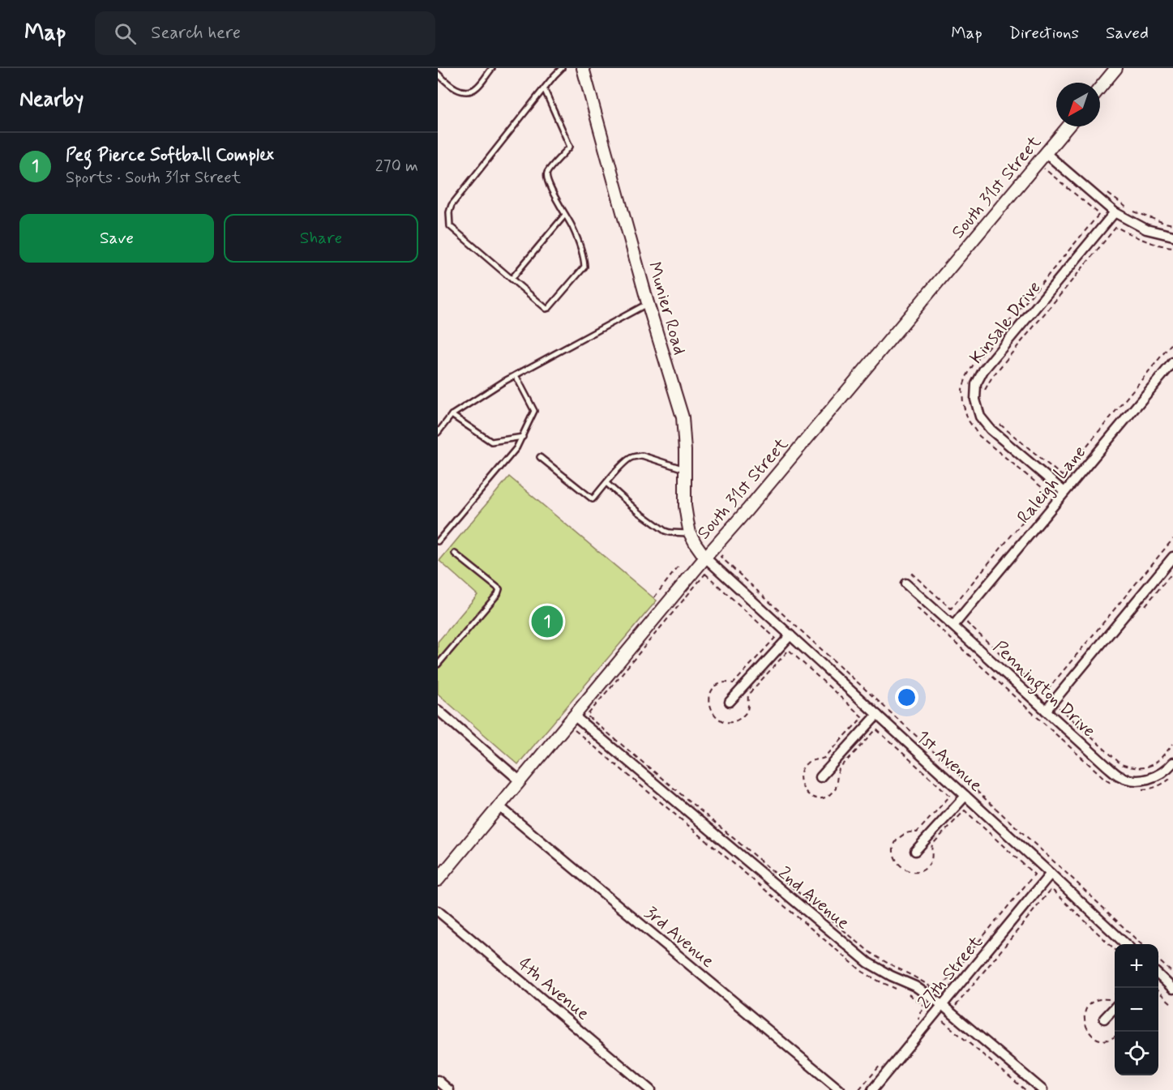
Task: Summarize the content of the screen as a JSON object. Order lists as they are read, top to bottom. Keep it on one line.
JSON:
{"streets":{"street":["South 31st Street","Munier Road","Kinsale Drive","Raleigh Lane","Pennington Drive","1st Avenue","2nd Avenue","3rd Avenue","27th Street","4th Avenue"]},"crossings":[["South 31st Street","Munier Road"],["South 31st Street","1st Avenue"],["South 31st Street","2nd Avenue"],["South 31st Street","3rd Avenue"],["Munier Road","1st Avenue"],["Kinsale Drive","Raleigh Lane"],["Raleigh Lane","Pennington Drive"],["1st Avenue","27th Street"],["2nd Avenue","27th Street"]],"north":"bottom left","page":{"header":"Map","search":"Search here","nav":["Map","Directions","Saved"],"heading":"Nearby","list":[{"mark":"1","name":"Peg Pierce Softball Complex","note":"Sports · South 31st Street","value":"270 m"}],"buttons":["Save","Share"],"pins":"1","map_buttons":["+","−"]}}
